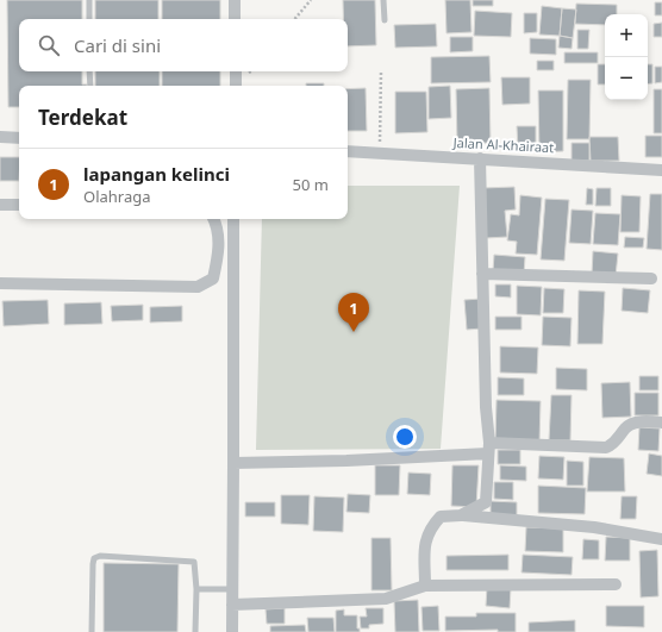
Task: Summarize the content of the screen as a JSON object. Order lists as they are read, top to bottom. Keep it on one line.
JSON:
{"streets":{"street":["Jalan Al-Khairaat"]},"page":{"map_buttons":["+","−"],"search":"Cari di sini","heading":"Terdekat","list":[{"mark":"1","name":"lapangan kelinci","note":"Olahraga","value":"50 m"}],"pins":"1"}}
